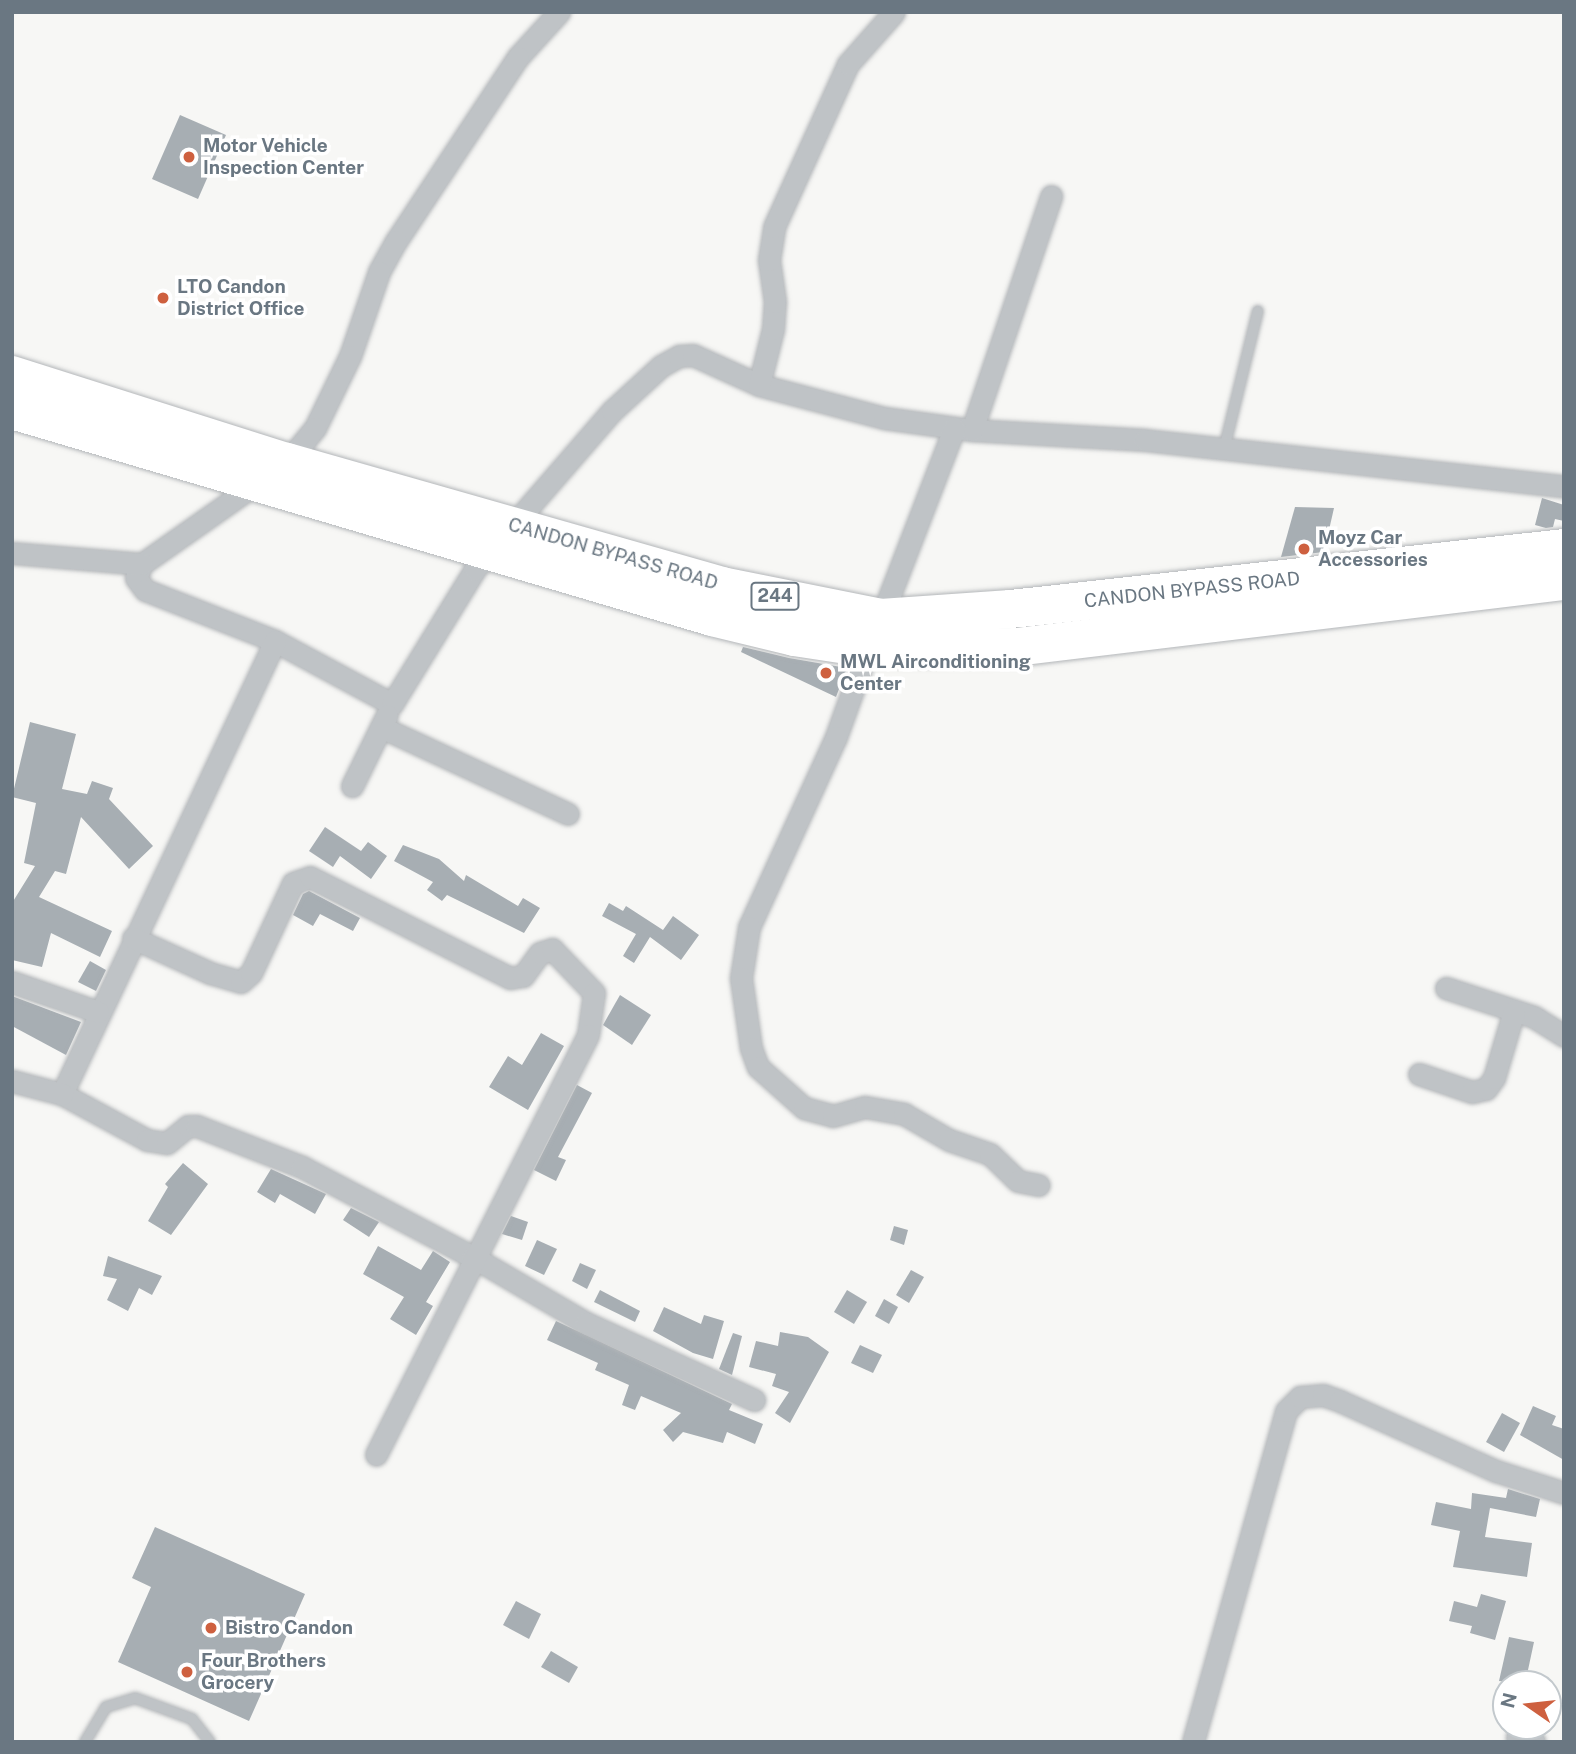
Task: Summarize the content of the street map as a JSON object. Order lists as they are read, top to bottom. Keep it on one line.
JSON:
{"streets":{"highway":["CANDON BYPASS ROAD","244"]},"places":["Motor Vehicle Inspection Center","LTO Candon District Office","Moyz Car Accessories","MWL Airconditioning Center","Bistro Candon","Four Brothers Grocery"],"north":"left"}
